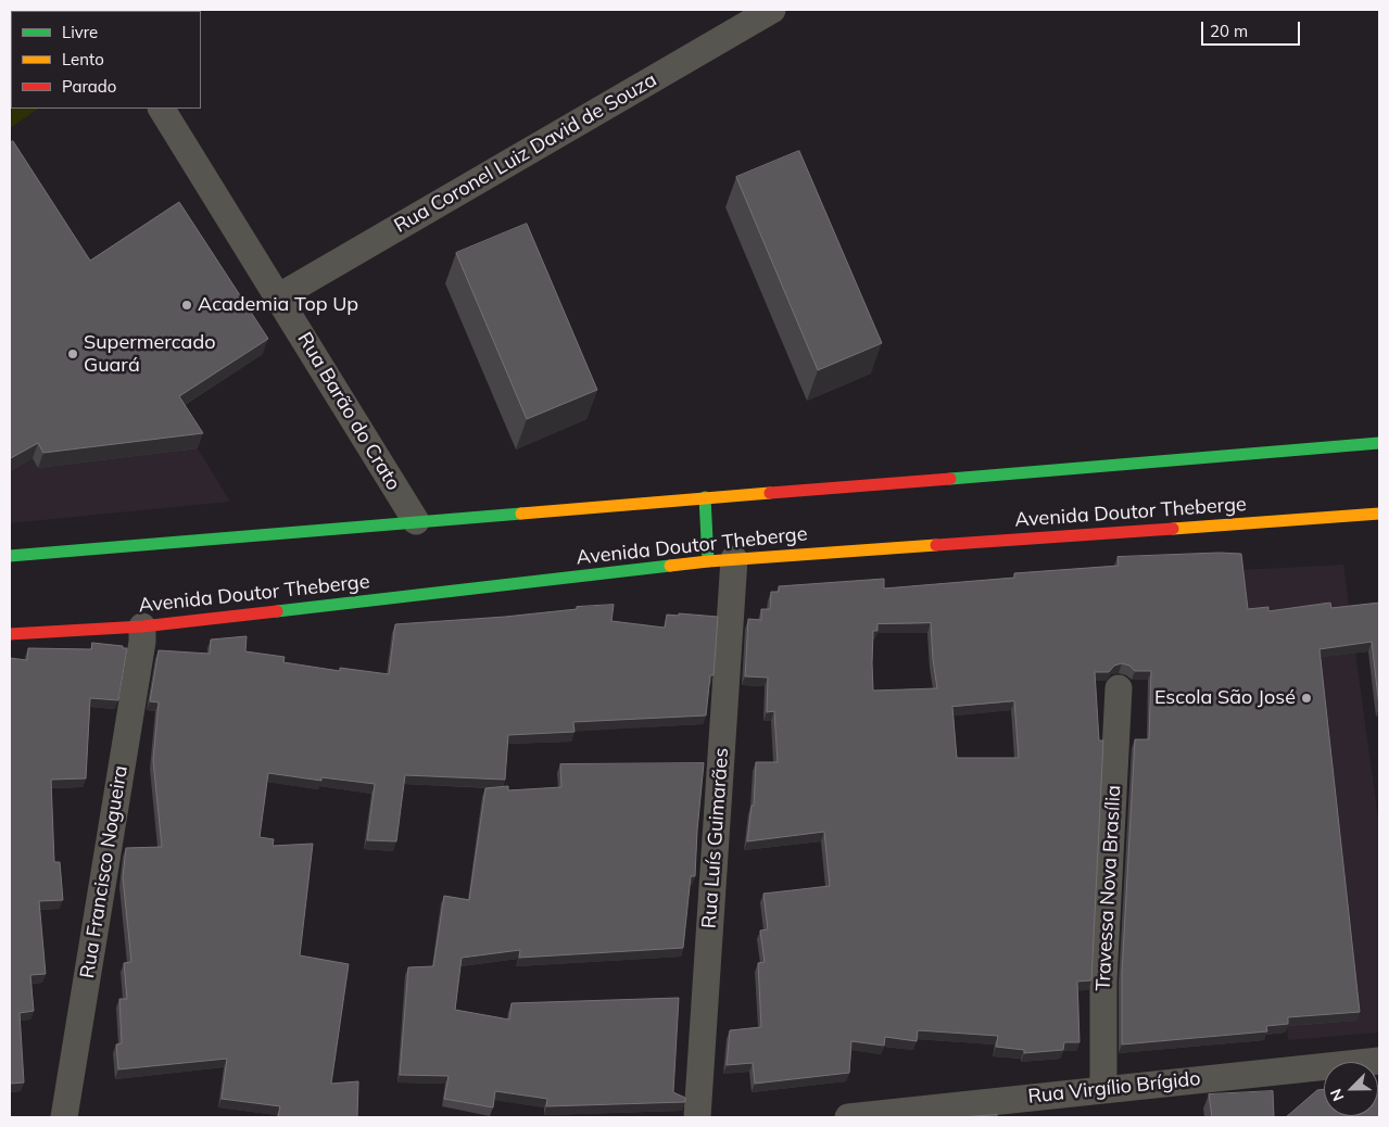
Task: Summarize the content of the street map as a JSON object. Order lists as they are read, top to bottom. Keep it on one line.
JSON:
{"streets":{"main road":["Avenida Doutor Theberge"],"street":["Rua Coronel Luiz David de Souza","Rua Barão do Crato","Rua Luís Guimarães","Rua Francisco Nogueira","Travessa Nova Brasília","Rua Virgílio Brígido"]},"crossings":[["Rua Coronel Luiz David de Souza","Rua Barão do Crato"],["Avenida Doutor Theberge","Rua Luís Guimarães"],["Avenida Doutor Theberge","Rua Francisco Nogueira"],["Travessa Nova Brasília","Rua Virgílio Brígido"]],"places":["Academia Top Up","Supermercado Guará","Escola São José"],"legend":["Livre","Lento","Parado"],"scale_bar":"20 m","north":"bottom left"}
